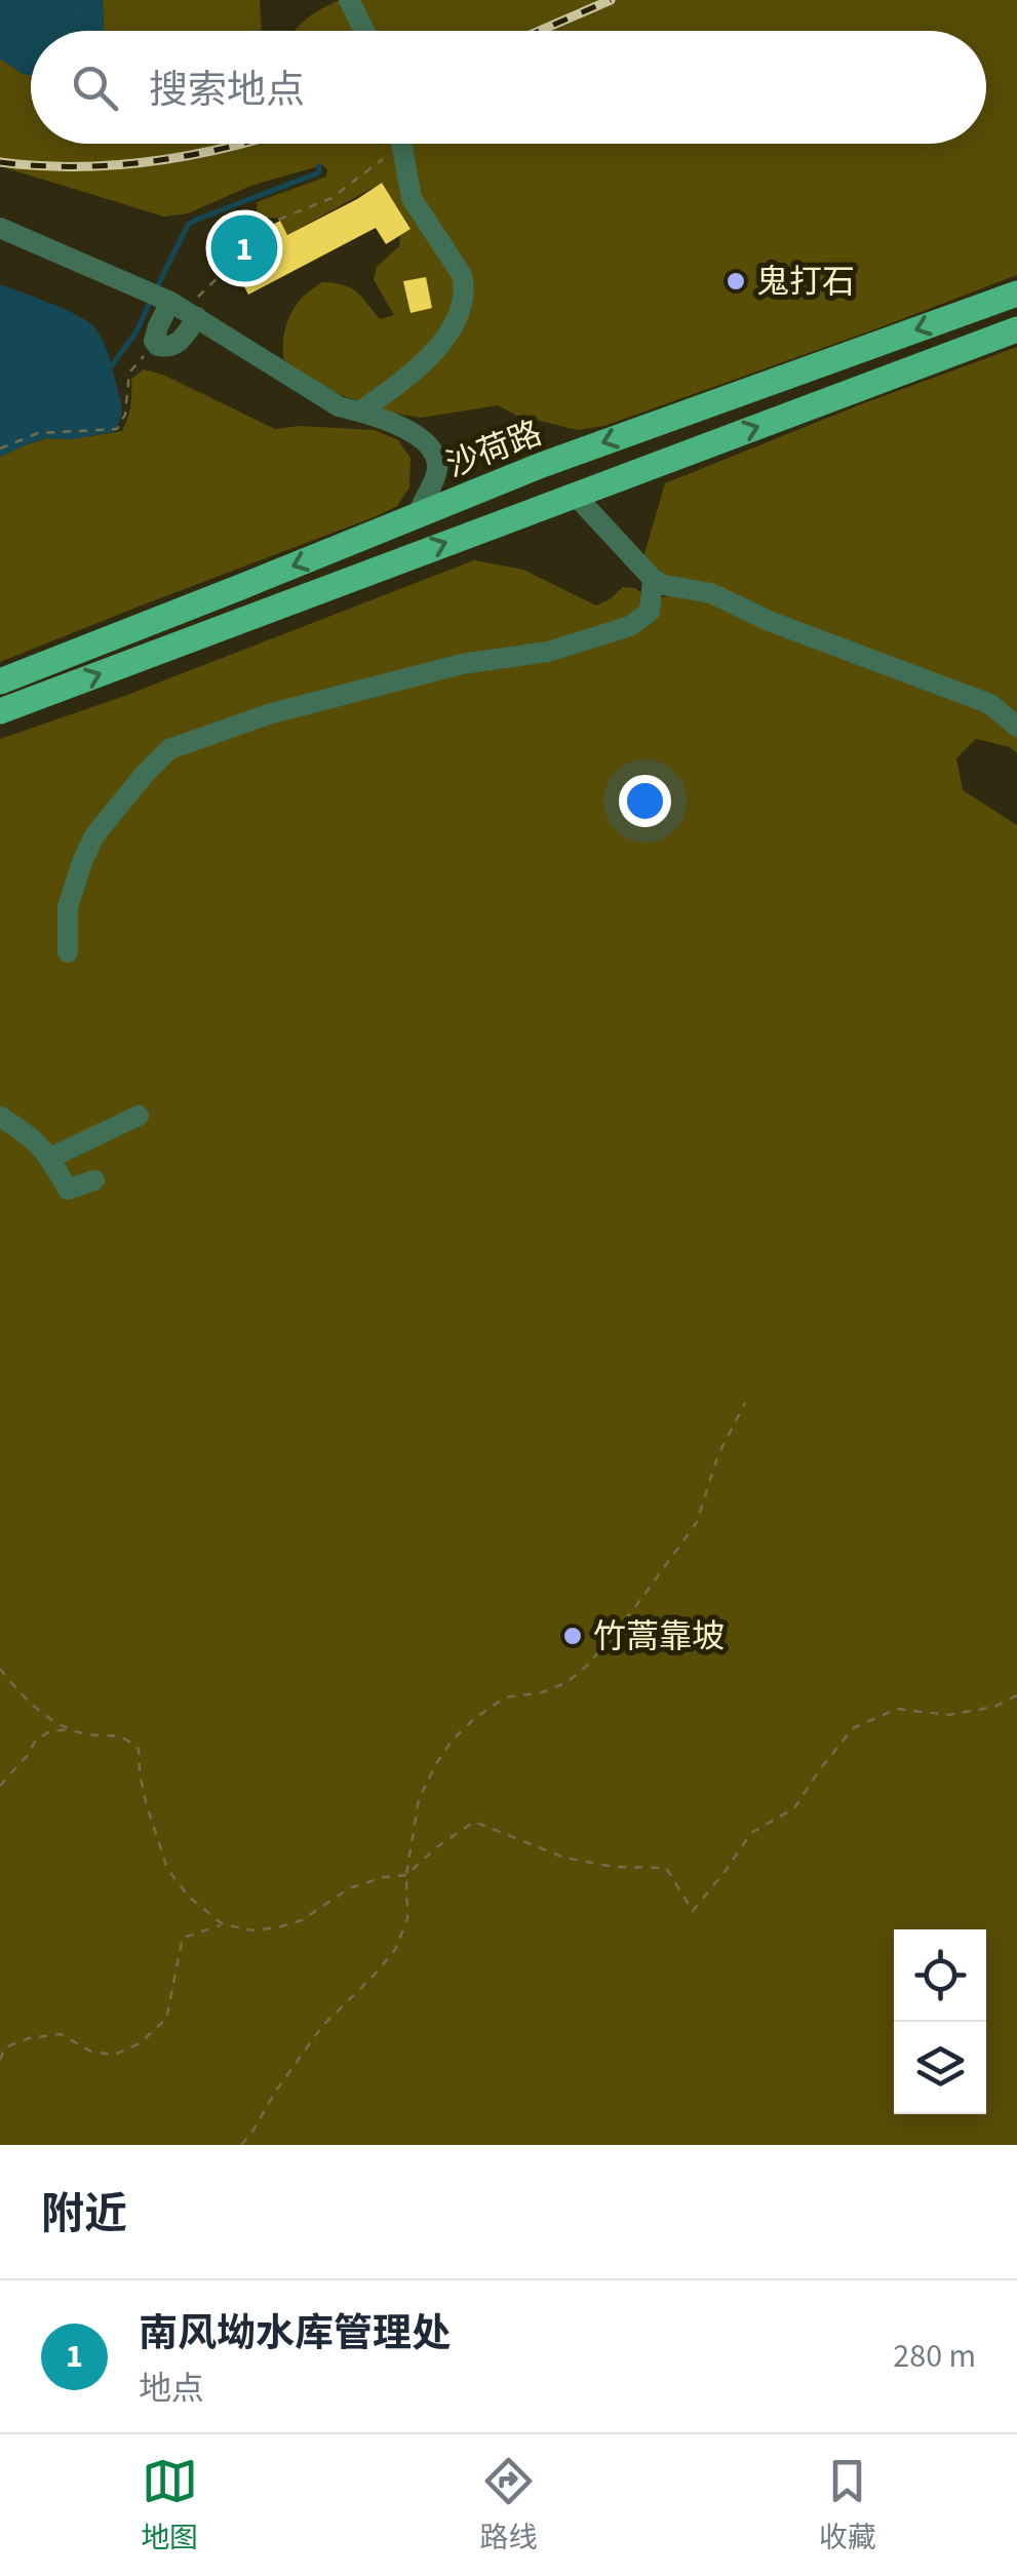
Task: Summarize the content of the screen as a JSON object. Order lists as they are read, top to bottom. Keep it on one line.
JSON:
{"streets":{"main road":["沙荷路"]},"places":["鬼打石","竹蒿靠坡"],"page":{"search":"搜索地点","pins":"1","heading":"附近","list":[{"mark":"1","name":"南风坳水库管理处","note":"地点","value":"280 m"}],"nav":["地图","路线","收藏"]}}
